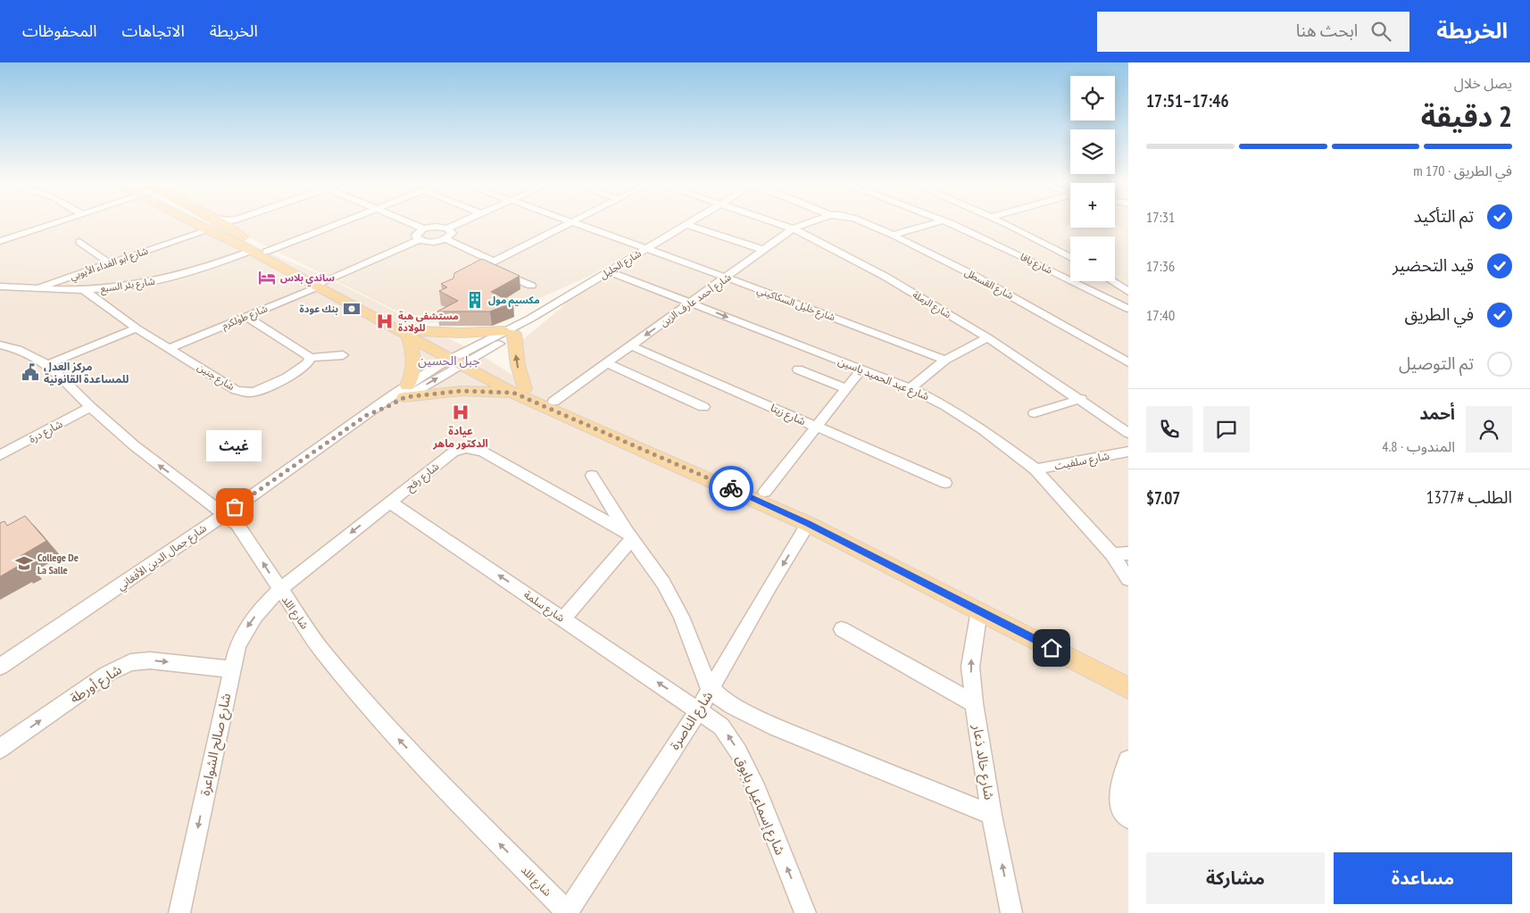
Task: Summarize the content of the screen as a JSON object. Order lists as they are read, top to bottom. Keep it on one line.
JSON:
{"streets":{"street":["شارع أبو الفداء الأيوبي","شارع يافا","شارع الجليل","شارع القسطل","شارع بئر السبع","شارع أحمد عارف الزين","شارع خليل السكاكيني","شارع الرملة","شارع طولكرم","شارع جنين","شارع عبد الحميد ياسين","شارع زيتا","شارع درة","شارع سلفيت","شارع رفح","شارع جمال الدين الأفغاني","شارع سلمة","شارع اللد","شارع أورطة","شارع الناصرة","شارع صالح الشواعرة","شارع خالد ذعار","شارع إسماعيل بابوق"]},"crossings":[["شارع أبو الفداء الأيوبي","شارع بئر السبع"],["شارع الجليل","شارع خليل السكاكيني"],["شارع الجليل","شارع عبد الحميد ياسين"],["شارع الجليل","شارع جمال الدين الأفغاني"],["شارع بئر السبع","شارع جنين"],["شارع أحمد عارف الزين","شارع خليل السكاكيني"],["شارع أحمد عارف الزين","شارع الرملة"],["شارع أحمد عارف الزين","شارع عبد الحميد ياسين"],["شارع أحمد عارف الزين","شارع زيتا"],["شارع طولكرم","شارع جنين"],["شارع عبد الحميد ياسين","شارع سلفيت"],["شارع درة","شارع اللد"],["شارع رفح","شارع سلمة"],["شارع رفح","شارع اللد"],["شارع رفح","شارع صالح الشواعرة"],["شارع جمال الدين الأفغاني","شارع اللد"],["شارع سلمة","شارع الناصرة"],["شارع سلمة","شارع إسماعيل بابوق"],["شارع اللد","شارع الناصرة"],["شارع اللد","شارع صالح الشواعرة"],["شارع أورطة","شارع صالح الشواعرة"],["شارع الناصرة","شارع إسماعيل بابوق"]],"one_way":["شارع سلمة","شارع اللد","شارع أورطة","شارع الناصرة","شارع صالح الشواعرة","شارع خالد ذعار","شارع إسماعيل بابوق"],"districts":["جبل الحسين"],"places":{"hotel":["ساندي بلاس"],"building":["مكسيم مول"],"bank":["بنك عودة"],"hospital":["مستشفى هبة للولادة","عيادة الدكتور ماهر"],"public building":["مركز العدل للمساعدة القانونية"],"other":["غيث"],"school or university":["College De La Salle"]},"page":{"header":"الخريطة","search":"ابحث هنا","nav":["الخريطة","الاتجاهات","المحفوظات"],"heading":["2 دقيقة","يصل خلال","17:46–17:51"],"panel":["أحمد","المندوب · 4.8","الطلب #1377","$7.07"],"map_buttons":["+","−"],"bar":"في الطريق · 170 m","list":[["تم التأكيد","17:31"],["قيد التحضير","17:36"],["في الطريق","17:40"],"تم التوصيل"],"bubble":"غيث","buttons":["مساعدة","مشاركة"]}}
